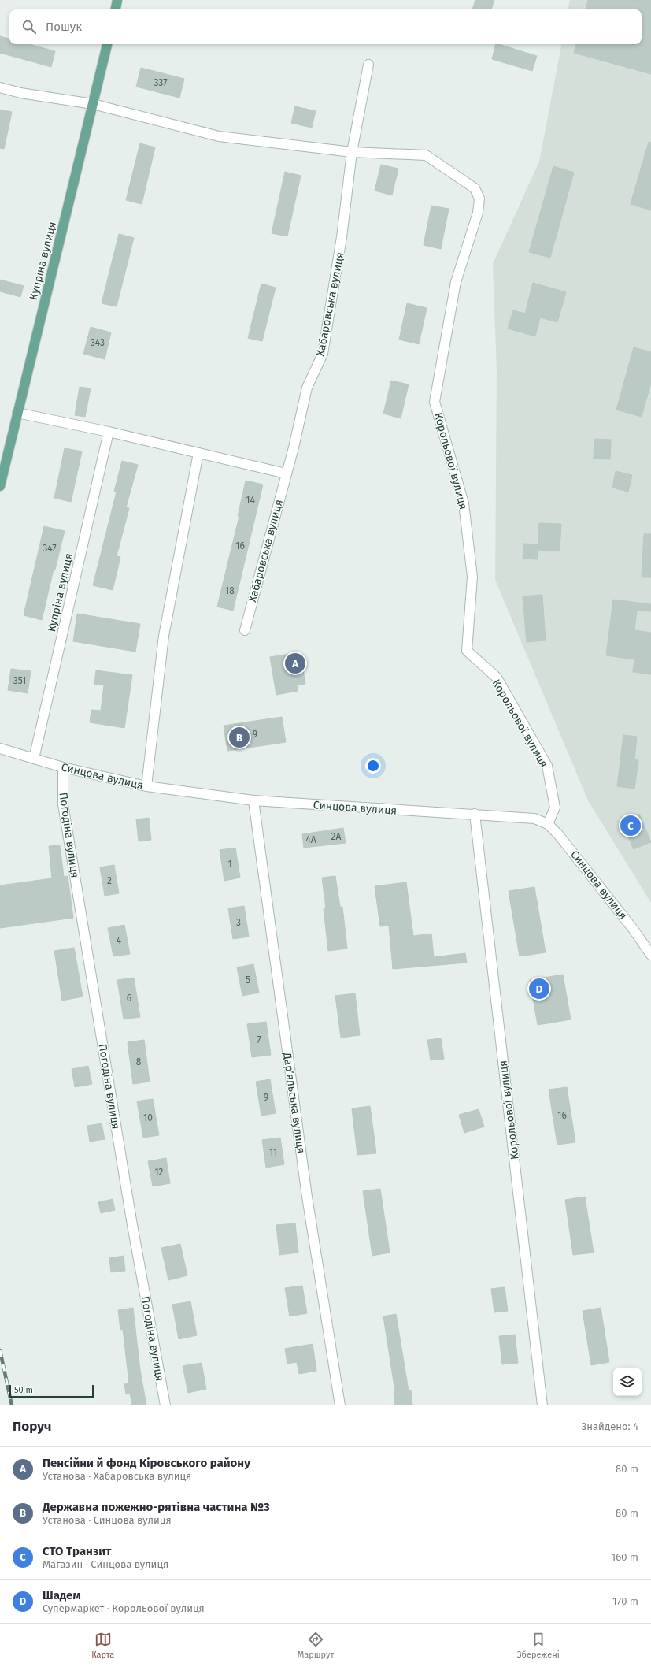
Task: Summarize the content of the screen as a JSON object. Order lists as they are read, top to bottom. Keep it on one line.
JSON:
{"streets":{"main road":["Купріна вулиця"],"street":["Хабаровська вулиця","Корольової вулиця","Синцова вулиця","Погодіна вулиця","Дар’яльська вулиця"]},"crossings":[["Купріна вулиця","Синцова вулиця"],["Хабаровська вулиця","Корольової вулиця"],["Корольової вулиця","Синцова вулиця"],["Синцова вулиця","Погодіна вулиця"],["Синцова вулиця","Дар’яльська вулиця"]],"house_numbers":["337","343","14","16","347","18","351","9","2А","4А","1","2","3","4","5","6","7","8","9","16","10","11","12"],"scale_bar":"50 m","page":{"search":"Пошук","pins":["A","B","C","D"],"scale":"50 m","heading":["Поруч","Знайдено: 4"],"list":[{"mark":"A","name":"Пенсійни й фонд Кіровського району","note":"Установа · Хабаровська вулиця","value":"80 m"},{"mark":"B","name":"Державна пожежно-рятівна частина №3","note":"Установа · Синцова вулиця","value":"80 m"},{"mark":"C","name":"СТО Транзит","note":"Магазин · Синцова вулиця","value":"160 m"},{"mark":"D","name":"Шадем","note":"Супермаркет · Корольової вулиця","value":"170 m"}],"nav":["Карта","Маршрут","Збережені"]}}
